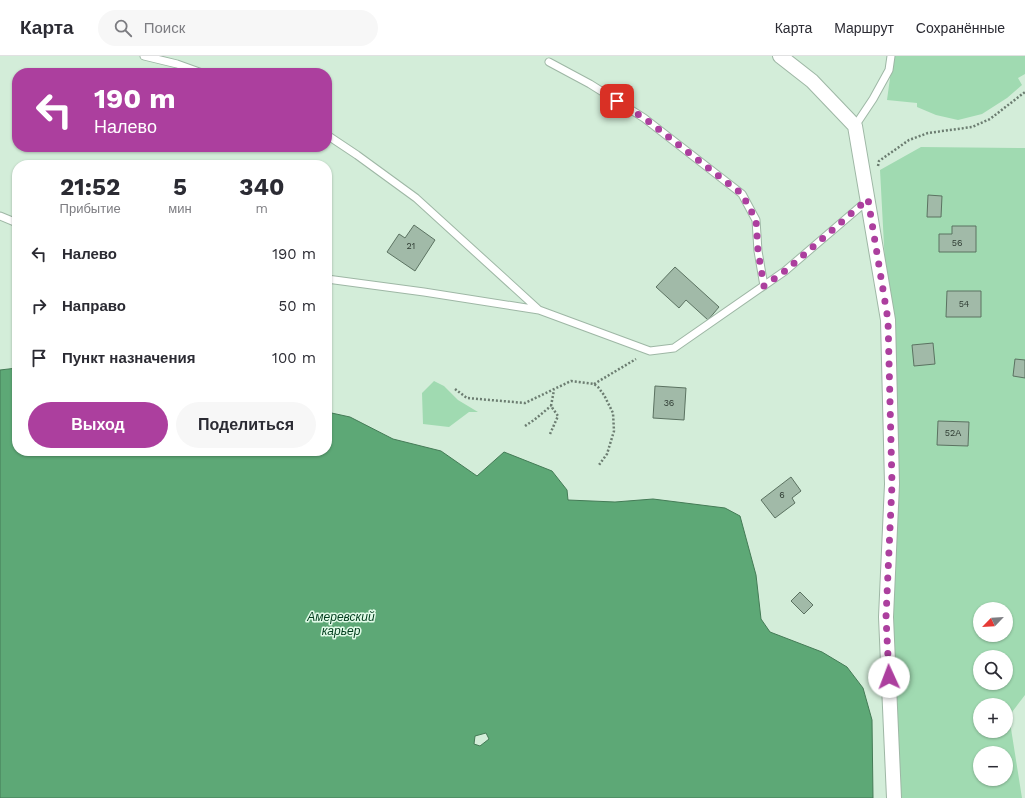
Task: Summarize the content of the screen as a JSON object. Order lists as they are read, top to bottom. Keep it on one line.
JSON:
{"water":["Амеревский карьер"],"house_numbers":["56","21","54","36","52А","6"],"north":"bottom left","page":{"header":"Карта","search":"Поиск","nav":["Карта","Маршрут","Сохранённые"],"turn":["190 m","Налево"],"eta":["21:52","Прибытие","5","мин","340","m"],"list":[{"name":"Налево","value":"190 m"},{"name":"Направо","value":"50 m"},{"name":"Пункт назначения","value":"100 m"}],"buttons":["Выход","Поделиться"],"map_buttons":["+","−"]}}
